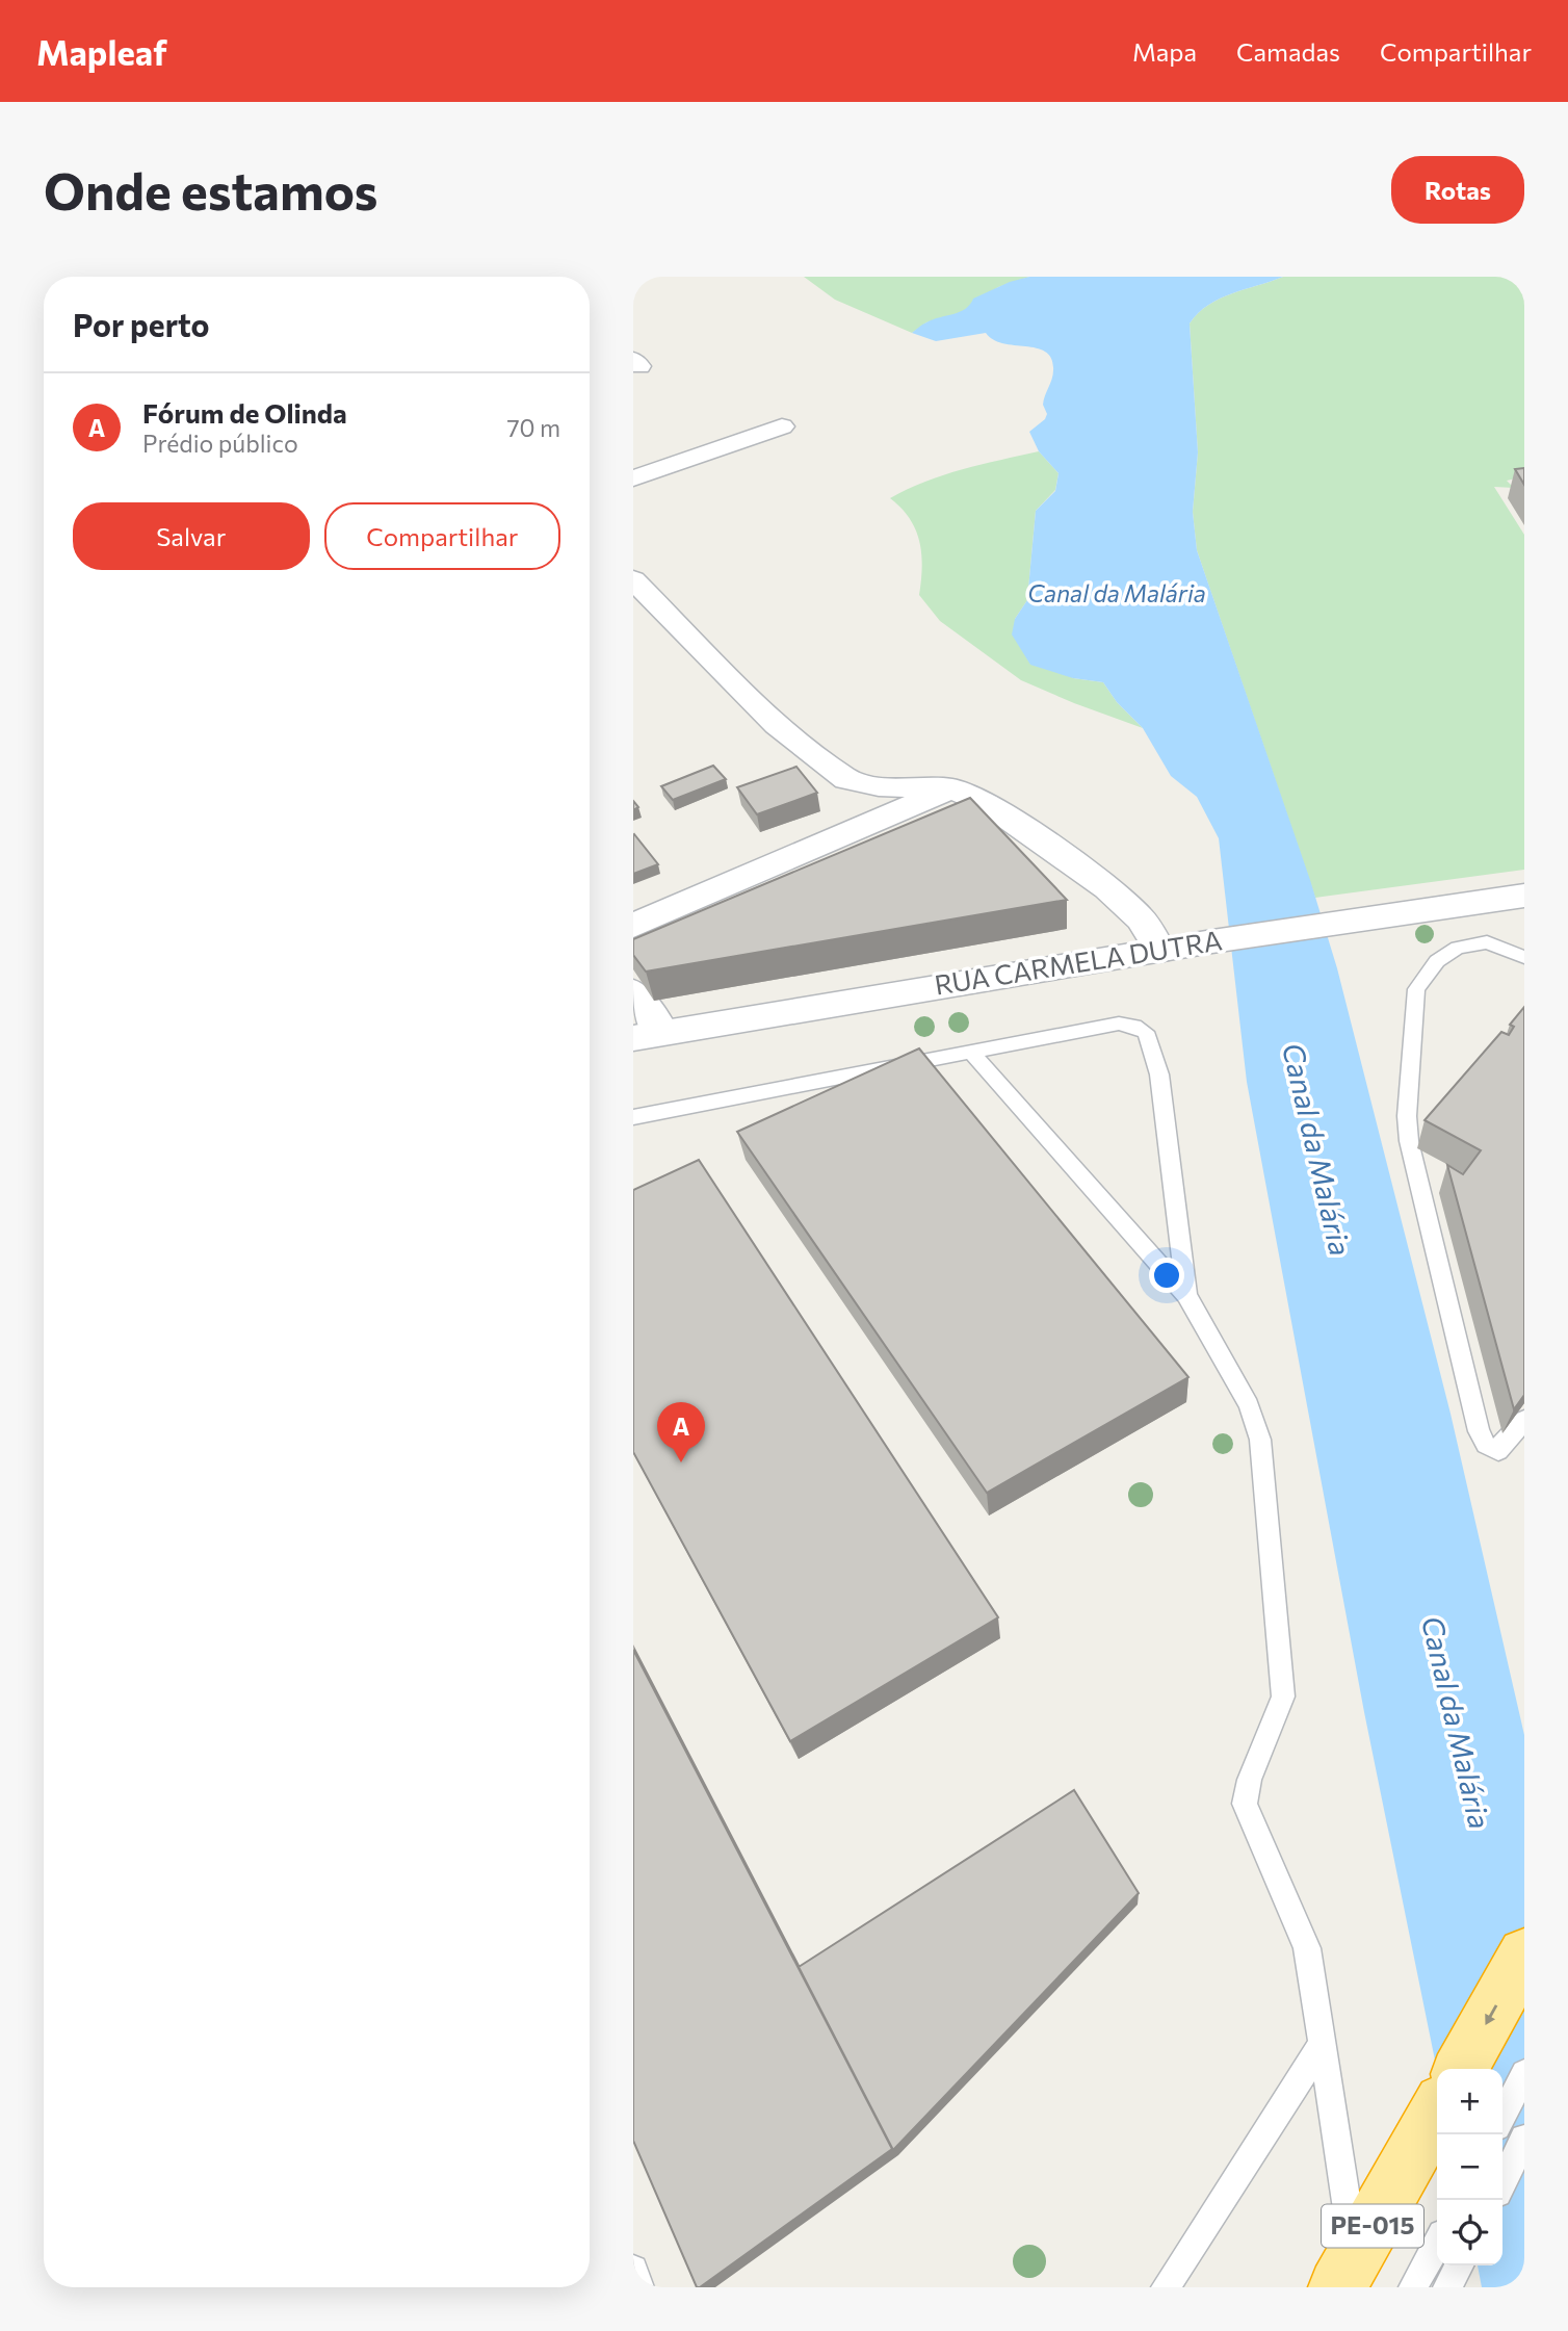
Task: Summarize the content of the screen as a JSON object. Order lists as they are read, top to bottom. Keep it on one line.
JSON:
{"streets":{"highway":["PE-015"],"street":["RUA CARMELA DUTRA"]},"water":["Canal da Malária"],"page":{"header":"Mapleaf","nav":["Mapa","Camadas","Compartilhar"],"buttons":["Rotas",["Salvar","Compartilhar"]],"title":"Onde estamos","heading":"Por perto","list":[{"mark":"A","name":"Fórum de Olinda","note":"Prédio público","value":"70 m"}],"pins":"A","map_buttons":["+","−"]}}
